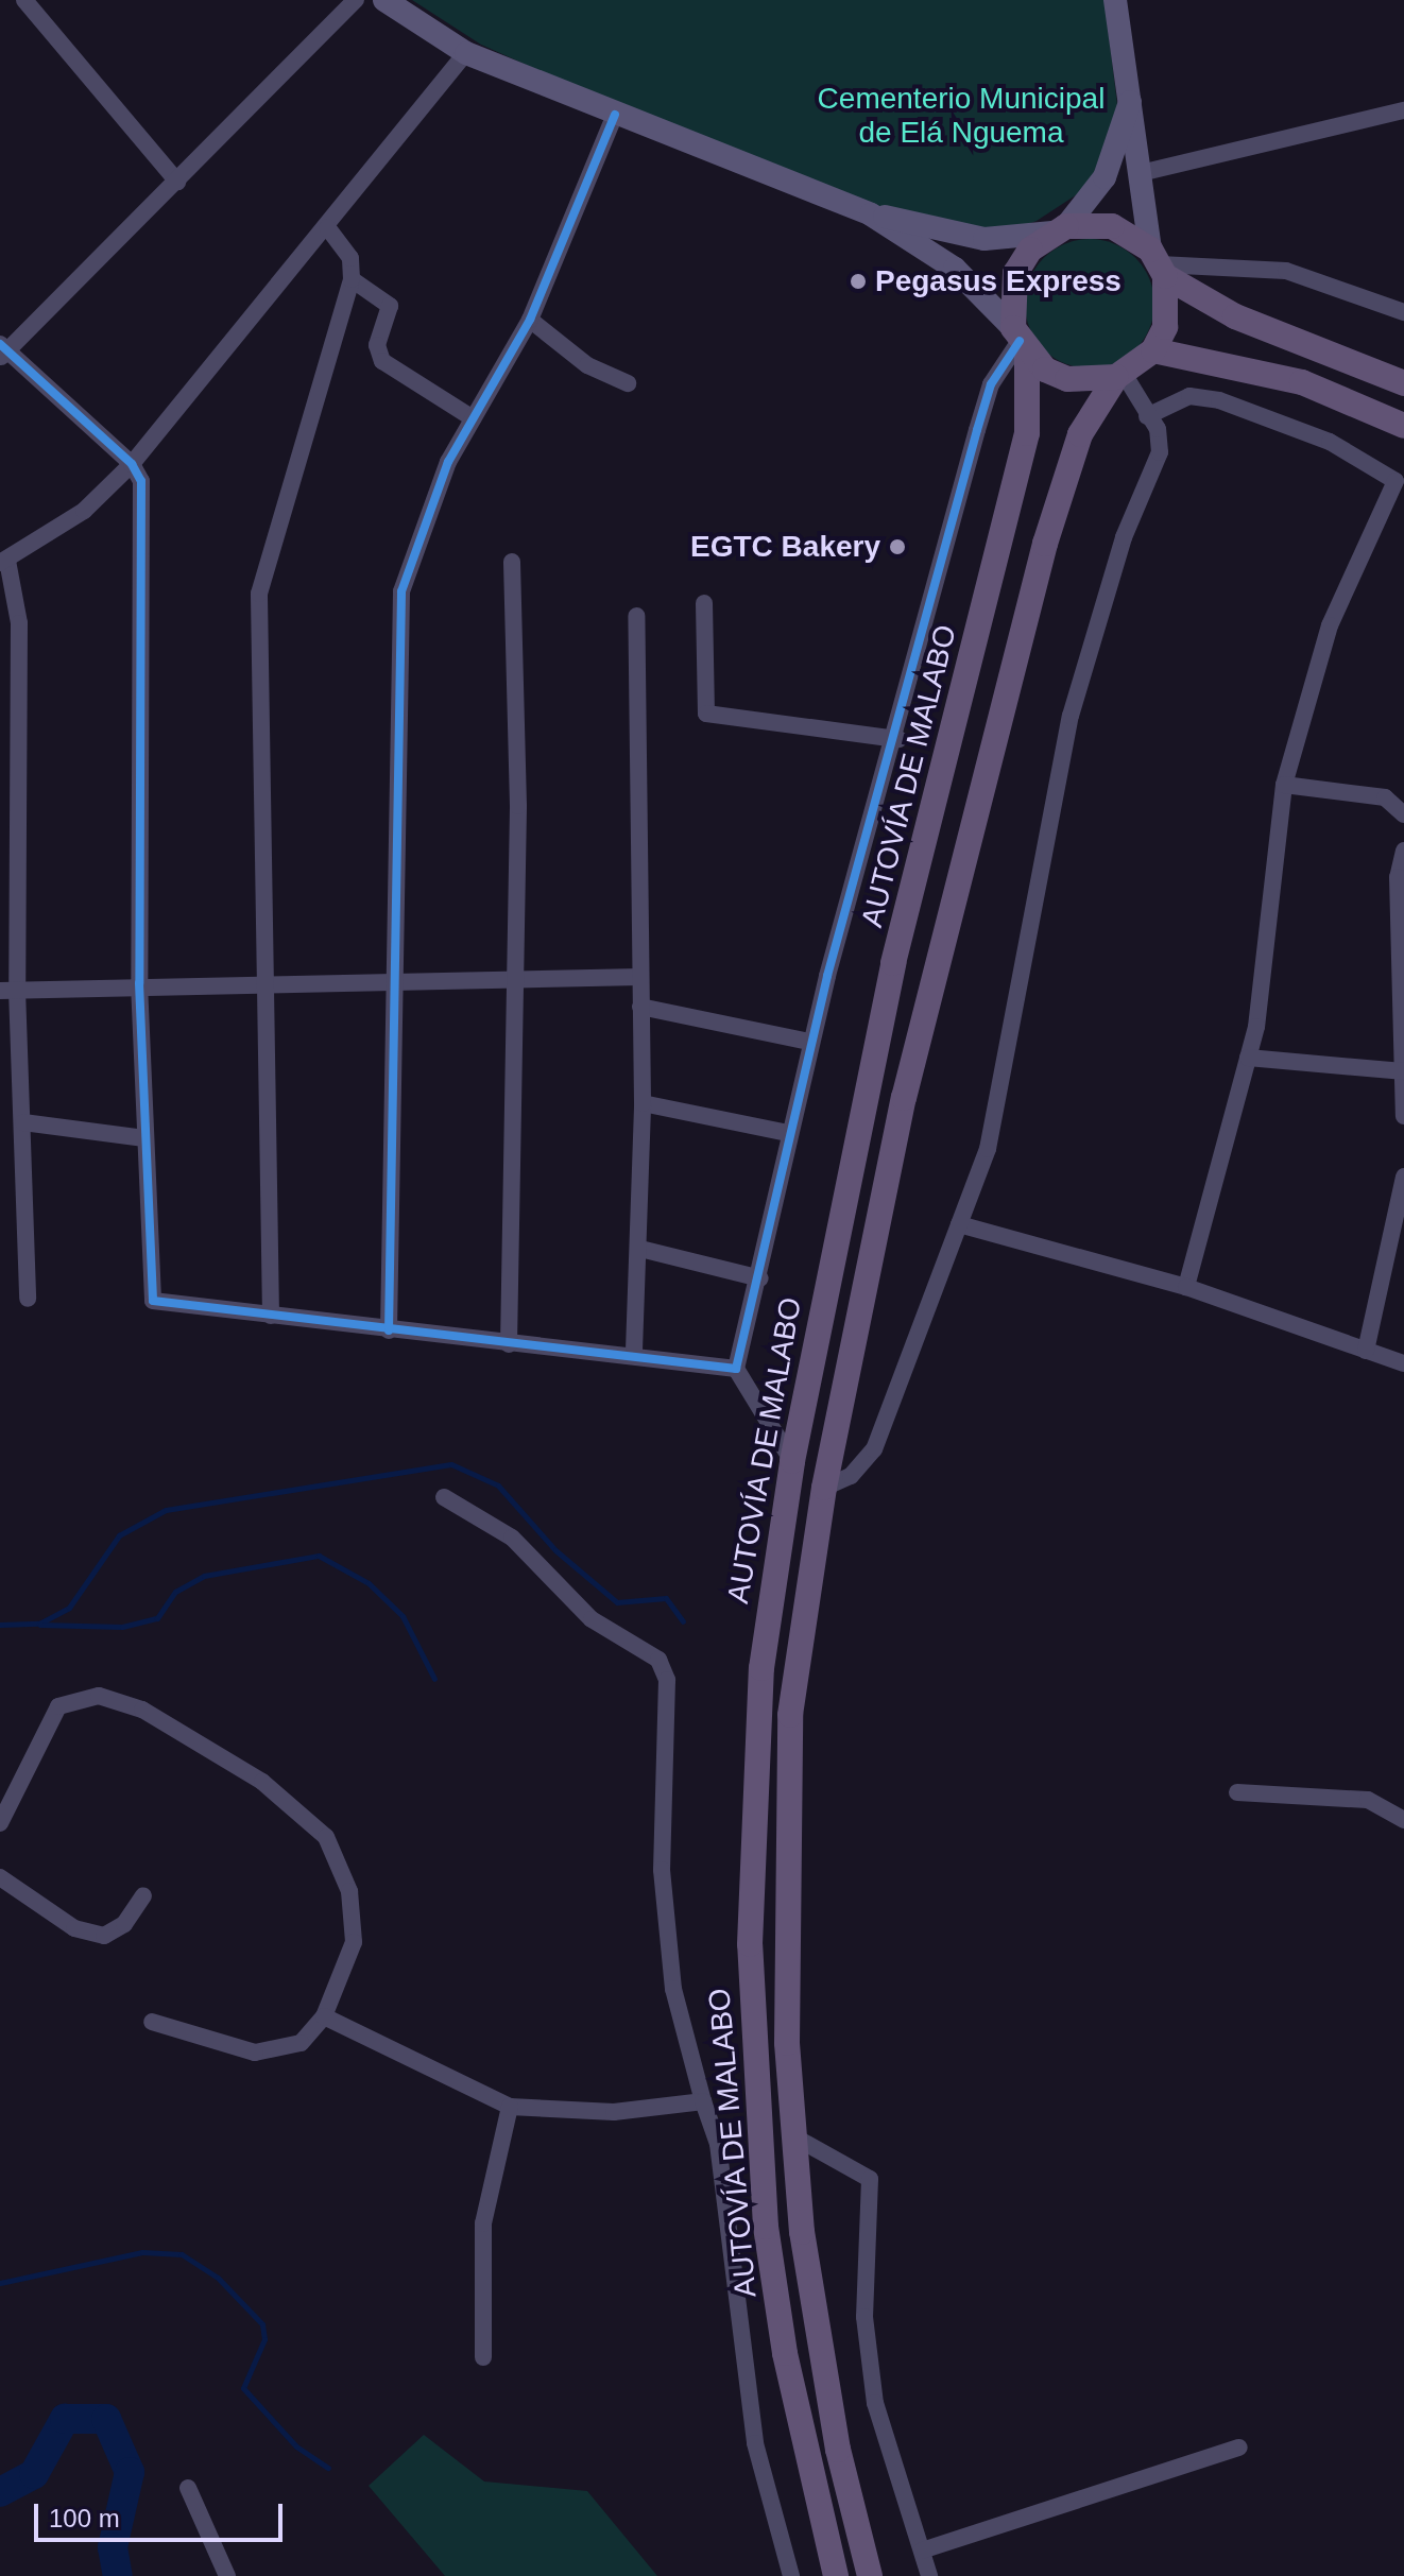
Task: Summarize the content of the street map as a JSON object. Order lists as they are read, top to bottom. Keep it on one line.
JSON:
{"streets":{"main road":["AUTOVÍA DE MALABO"]},"parks":["Cementerio Municipal de Elá Nguema"],"places":["Pegasus Express","EGTC Bakery"],"scale_bar":"100 m"}
